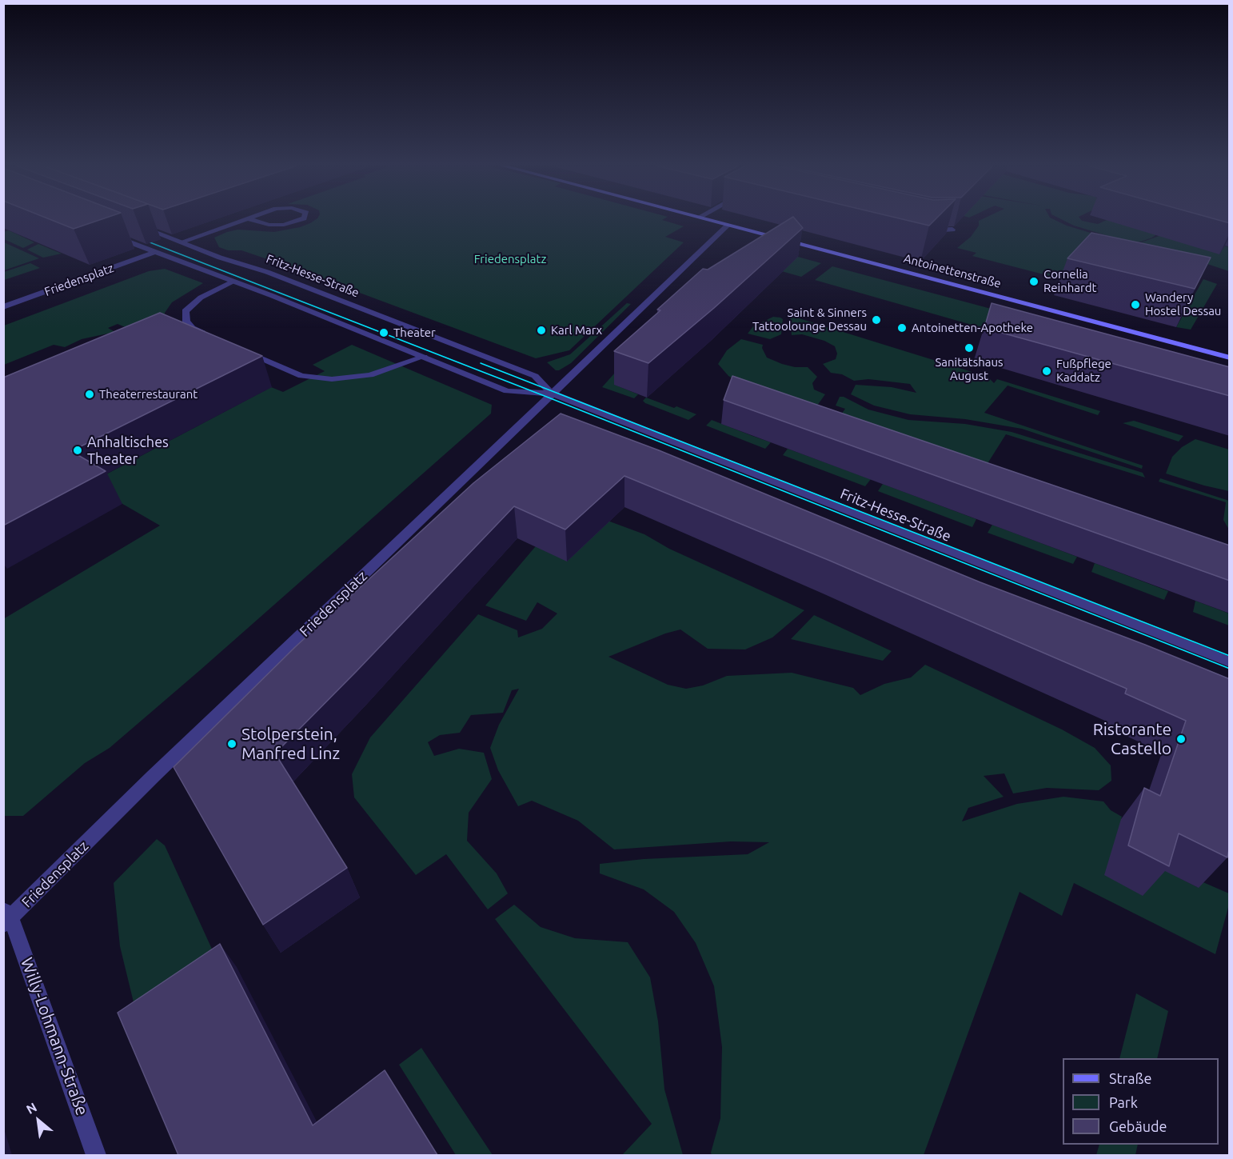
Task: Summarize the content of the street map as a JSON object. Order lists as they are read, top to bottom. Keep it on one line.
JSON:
{"streets":{"main road":["Antoinettenstraße"],"street":["Fritz-Hesse-Straße","Friedensplatz","Willy-Lohmann-Straße"]},"crossings":[["Antoinettenstraße","Friedensplatz"],["Fritz-Hesse-Straße","Friedensplatz"],["Friedensplatz","Willy-Lohmann-Straße"]],"parks":["Friedensplatz"],"places":["Cornelia Reinhardt","Wandery Hostel Dessau","Saint & Sinners Tattoolounge Dessau","Antoinetten-Apotheke","Karl Marx","Theater","Sanitätshaus August","Fußpflege Kaddatz","Theaterrestaurant","Anhaltisches Theater","Ristorante Castello","Stolperstein, Manfred Linz"],"legend":["Straße","Park","Gebäude"],"north":"top left"}
